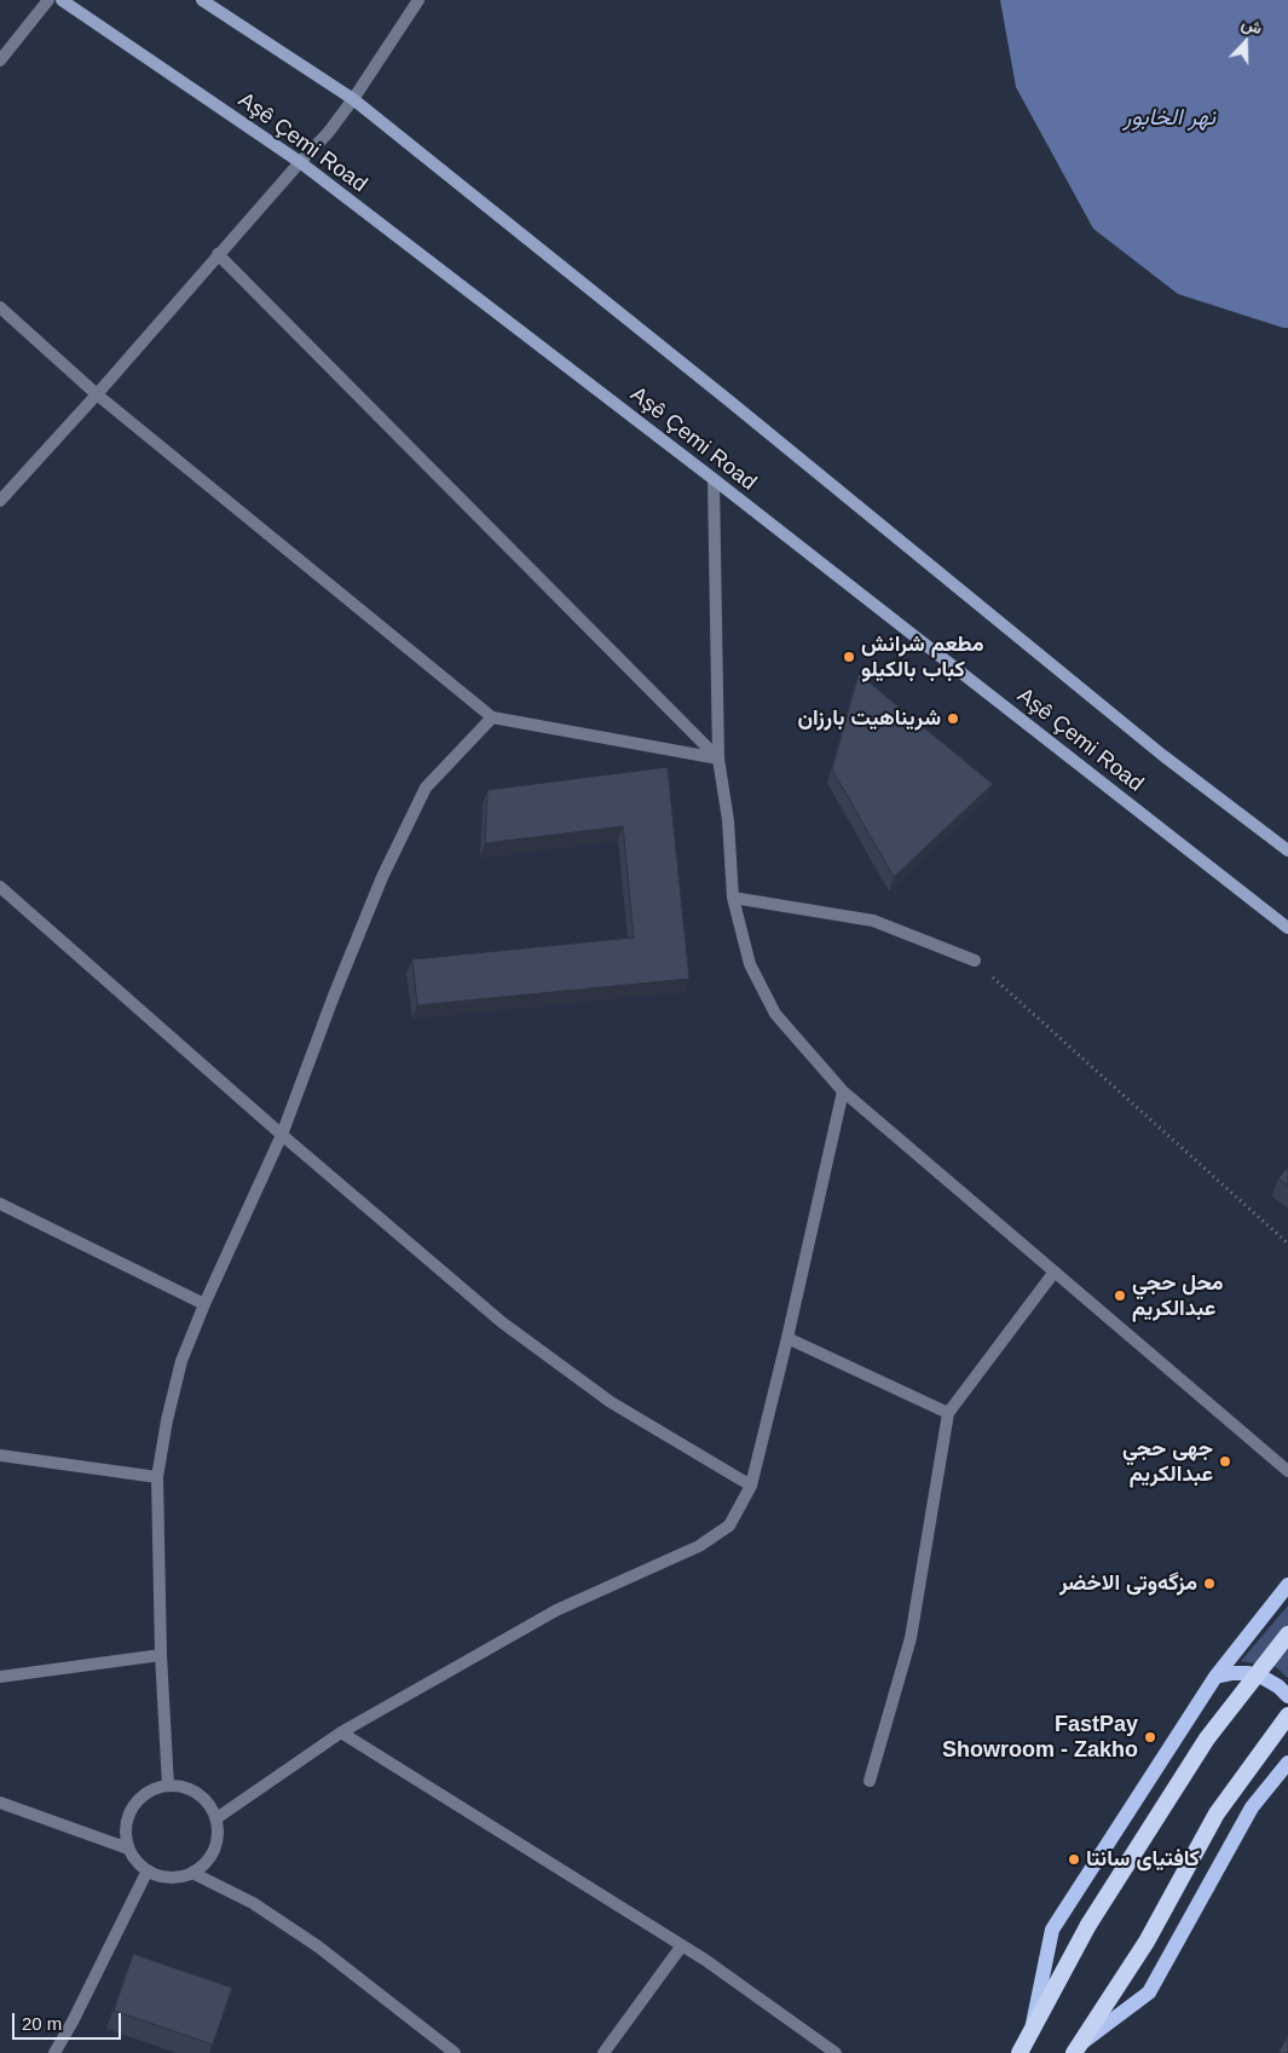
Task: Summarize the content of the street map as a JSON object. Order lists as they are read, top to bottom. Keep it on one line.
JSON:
{"streets":{"main road":["Aşê Çemi Road"]},"water":["نهر الخابور"],"places":["مطعم شرانش كباب بالكيلو","شريناهيت بارزان","محل حجي عبدالكريم","جهى حجي عبدالكريم","مزگەوتی الاخضر","FastPay Showroom - Zakho","کافتیای سانتا"],"scale_bar":"20 m","north":"top"}
